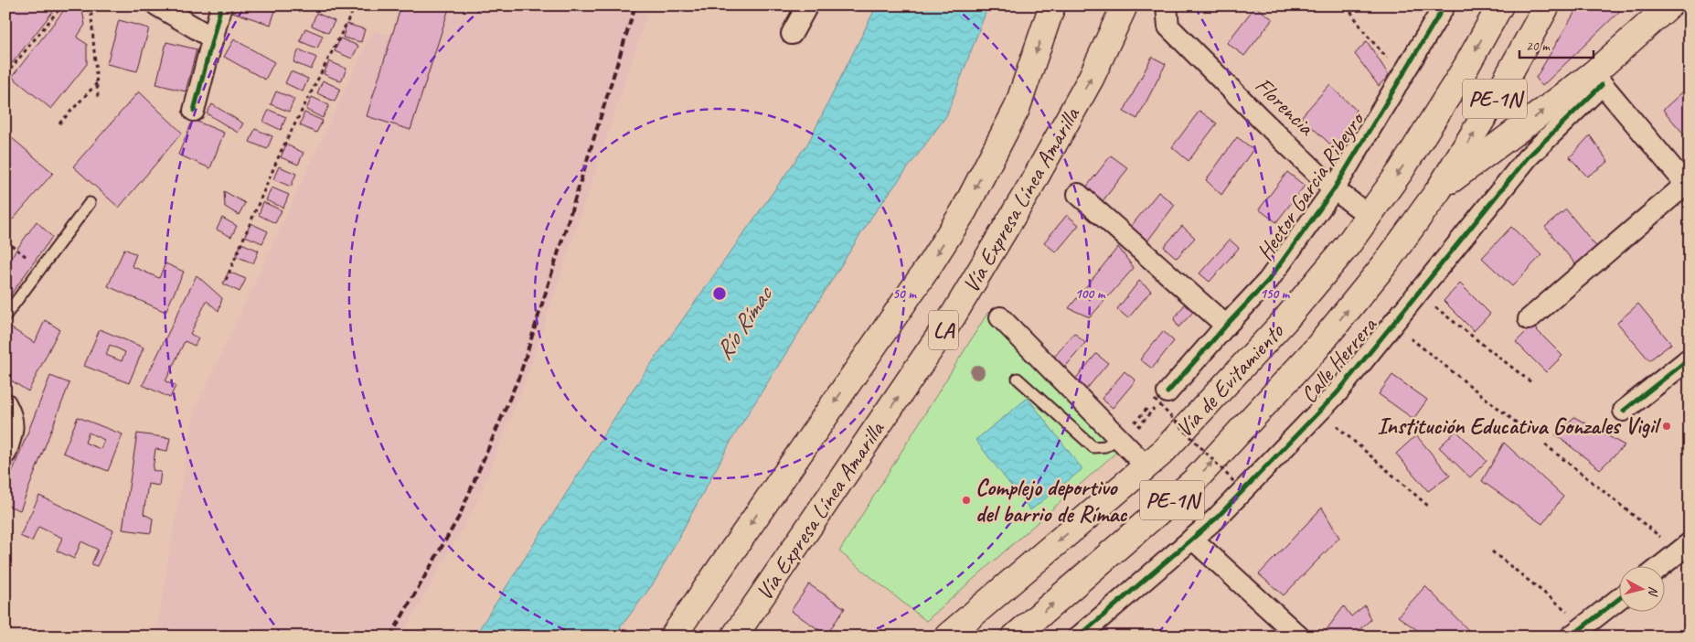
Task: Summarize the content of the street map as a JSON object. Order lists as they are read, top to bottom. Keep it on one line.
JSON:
{"streets":{"main road":["PE-1N","Vía Expresa Línea Amarilla","LA","Vía de Evitamiento"],"street":["Florencia","Hector Garcia Ribeyro","Calle Herrera"]},"crossings":[["Florencia","Hector Garcia Ribeyro"],["Florencia","Vía de Evitamiento"]],"water":["Río Rímac"],"places":["Institución Educativa Gonzales Vigil","Complejo deportivo del barrio de Rímac"],"scale_bar":"20 m","north":"right","rings":["50 m","100 m","150 m"]}
